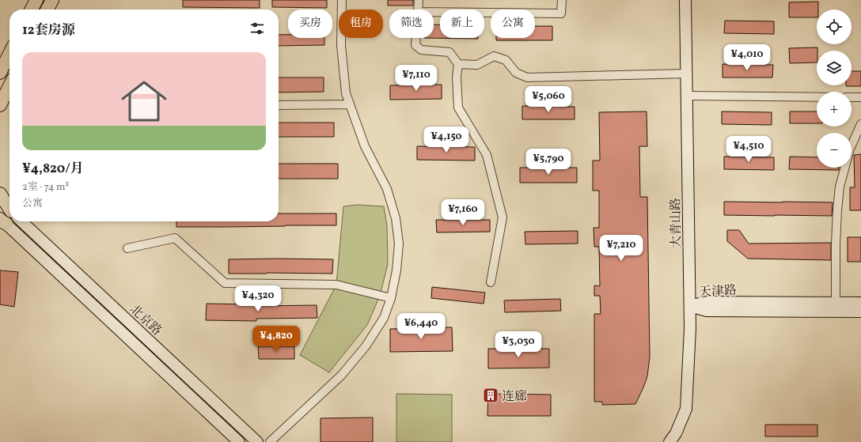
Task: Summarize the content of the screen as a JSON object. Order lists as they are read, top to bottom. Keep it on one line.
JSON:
{"streets":{"main road":["大青山路","天津路","北京路"]},"crossings":[["大青山路","天津路"]],"places":{"building":["连廊"]},"page":{"map_buttons":["+","−"],"chip":["买房","租房","筛选","新上","公寓"],"heading":"12套房源","price":["¥4,010","¥7,110","¥5,060","¥4,150","¥4,510","¥5,790","¥7,160","¥7,210","¥4,320","¥6,440","¥4,820","¥3,030"],"list":[{"name":"¥4,820/月","note":"2室 · 74 m² · 公寓"}]}}
